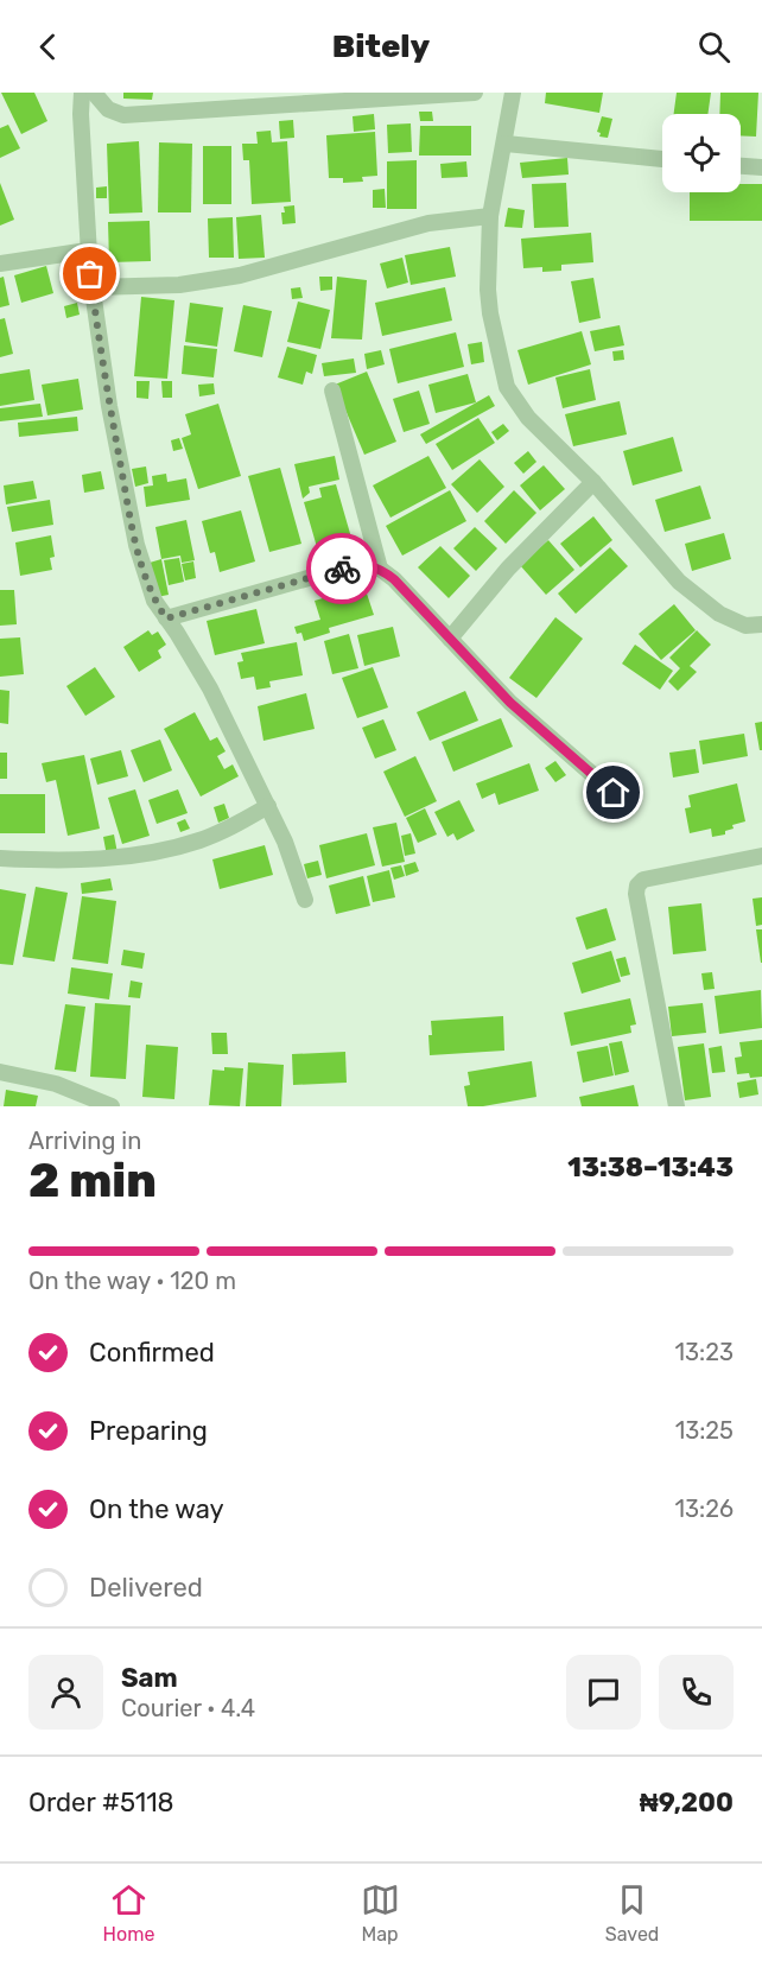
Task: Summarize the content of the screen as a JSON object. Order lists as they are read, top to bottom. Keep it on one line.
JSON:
{"page":{"header":"Bitely","heading":["2 min","Arriving in","13:38–13:43"],"panel":["Sam","Courier · 4.4","Order #5118","₦9,200"],"bar":"On the way · 120 m","list":[["Confirmed","13:23"],["Preparing","13:25"],["On the way","13:26"],"Delivered"],"tabs":["Home","Map","Saved"]}}
